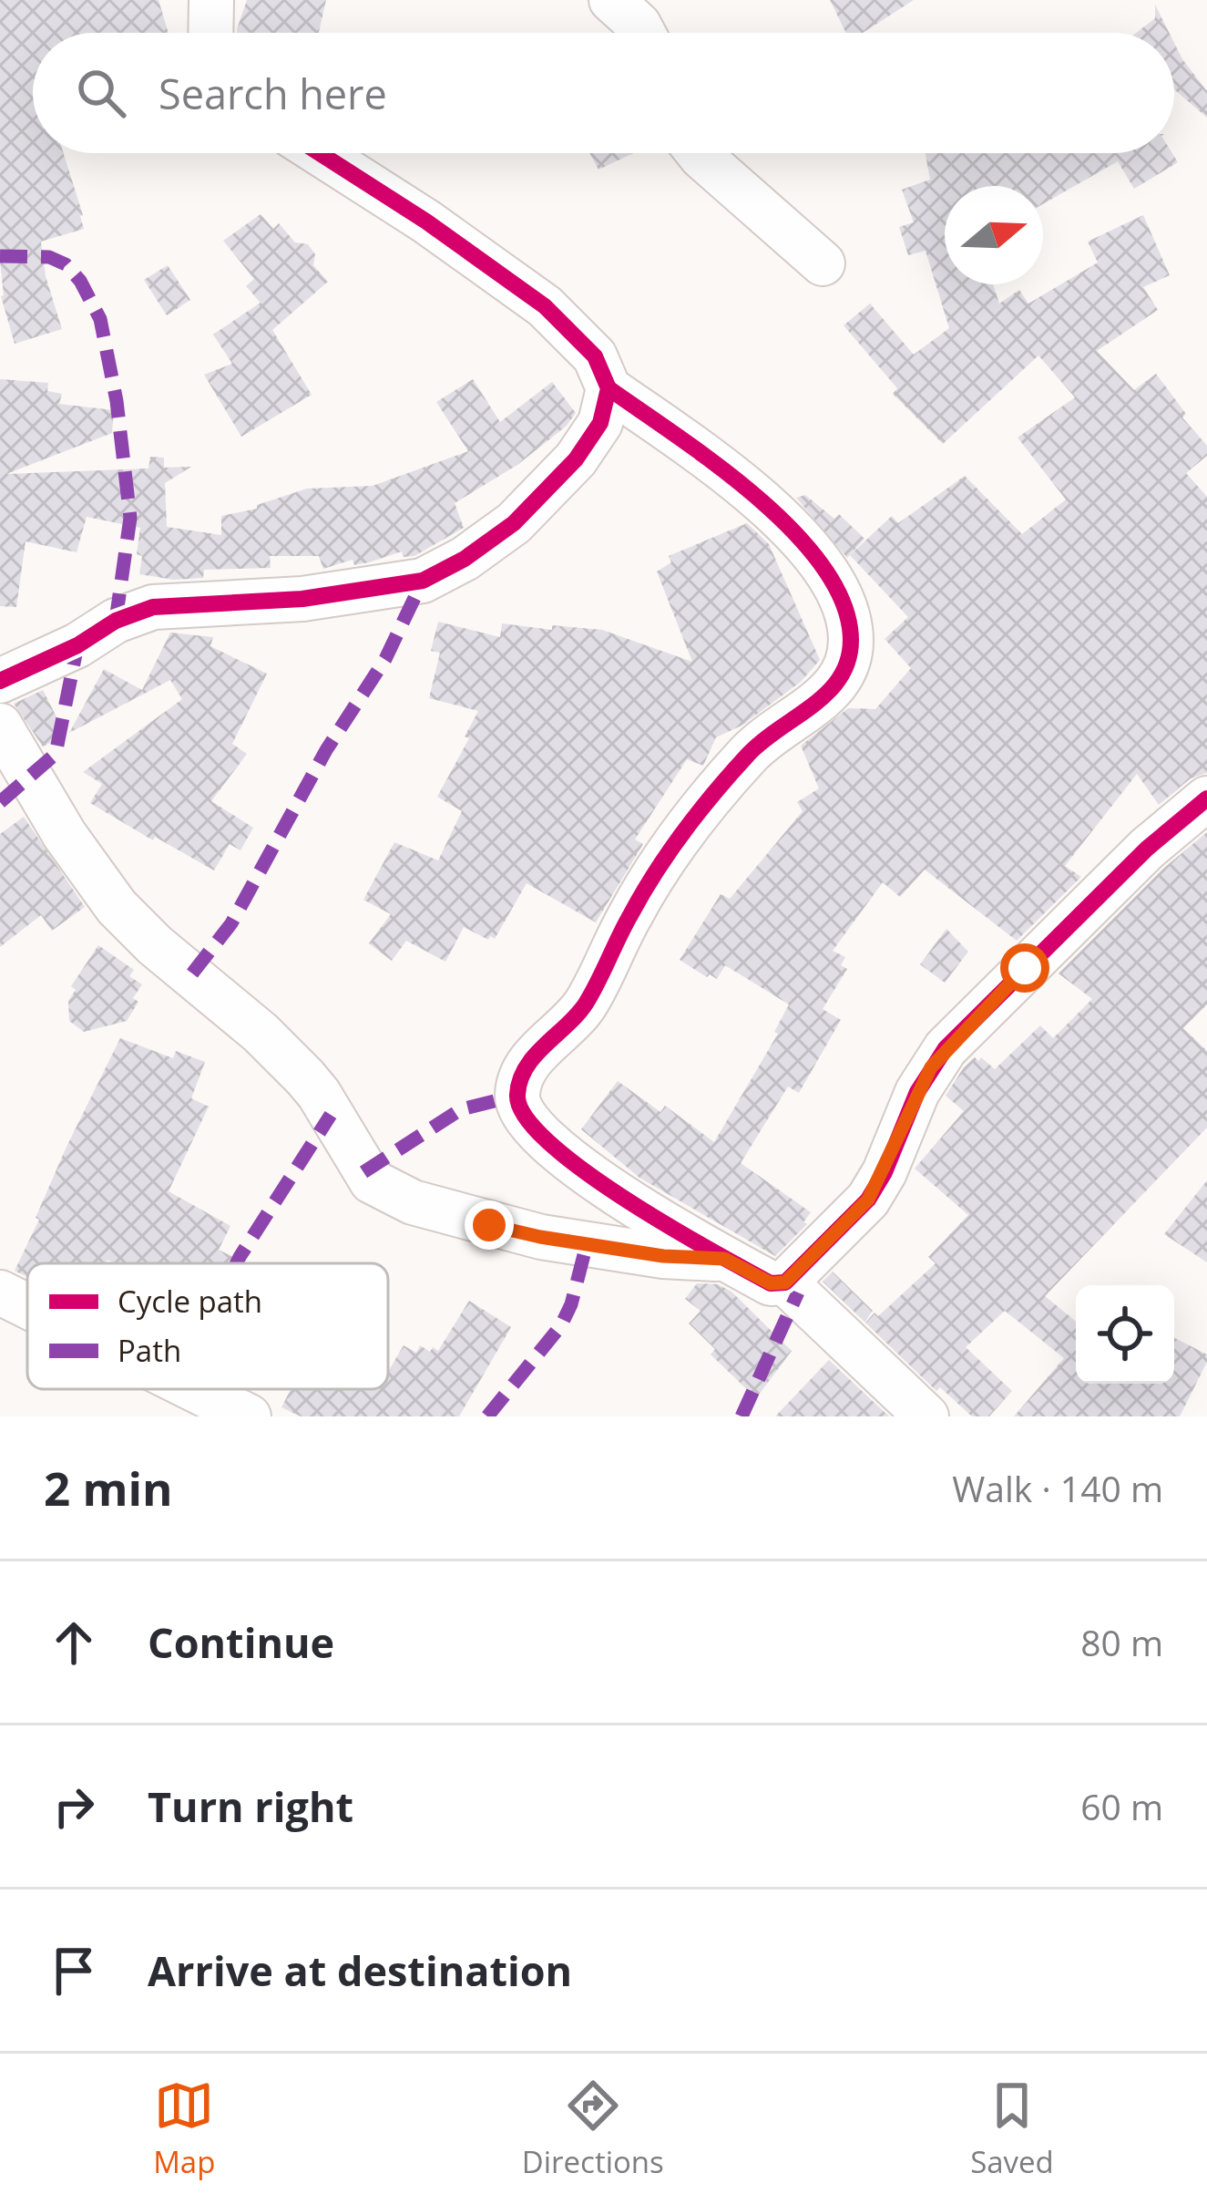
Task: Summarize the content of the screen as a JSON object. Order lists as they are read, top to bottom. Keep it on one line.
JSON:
{"legend":["Cycle path","Path"],"north":"right","page":{"search":"Search here","heading":["2 min","Walk · 140 m"],"list":[["Continue","80 m"],["Turn right","60 m"],"Arrive at destination"],"nav":["Map","Directions","Saved"]}}
